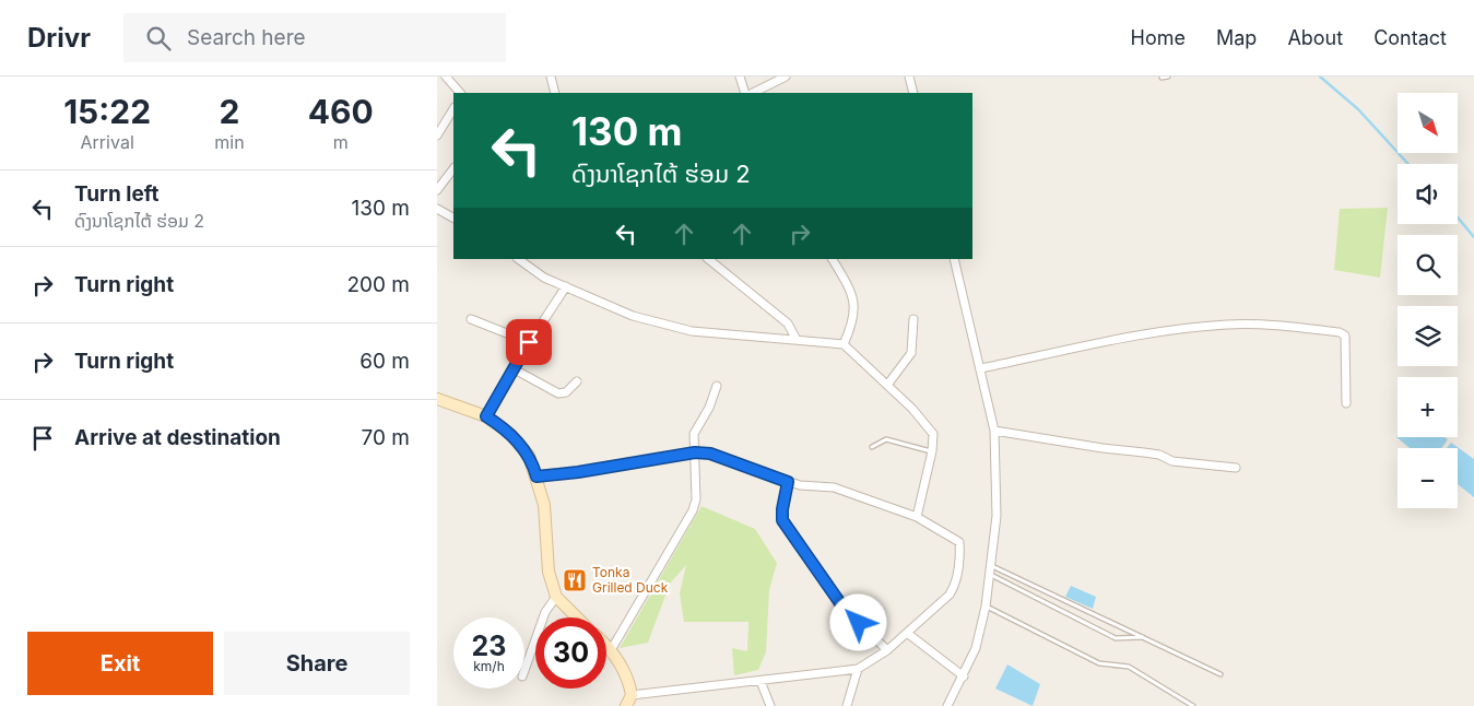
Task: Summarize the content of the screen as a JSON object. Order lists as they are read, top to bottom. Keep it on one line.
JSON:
{"places":{"restaurant":["Tonka Grilled Duck"]},"north":"bottom right","page":{"header":"Drivr","search":"Search here","nav":["Home","Map","About","Contact"],"eta":["15:22","Arrival","2","min","460","m"],"map_buttons":["+","−"],"turn":["130 m","ດົງນາໂຊກໄຕ້ ຮ່ອມ 2"],"list":[{"name":"Turn left","note":"ດົງນາໂຊກໄຕ້ ຮ່ອມ 2","value":"130 m"},{"name":"Turn right","value":"200 m"},{"name":"Turn right","value":"60 m"},{"name":"Arrive at destination","value":"70 m"}],"speed":"23 km/h","limit":"30","buttons":["Exit","Share"]}}
